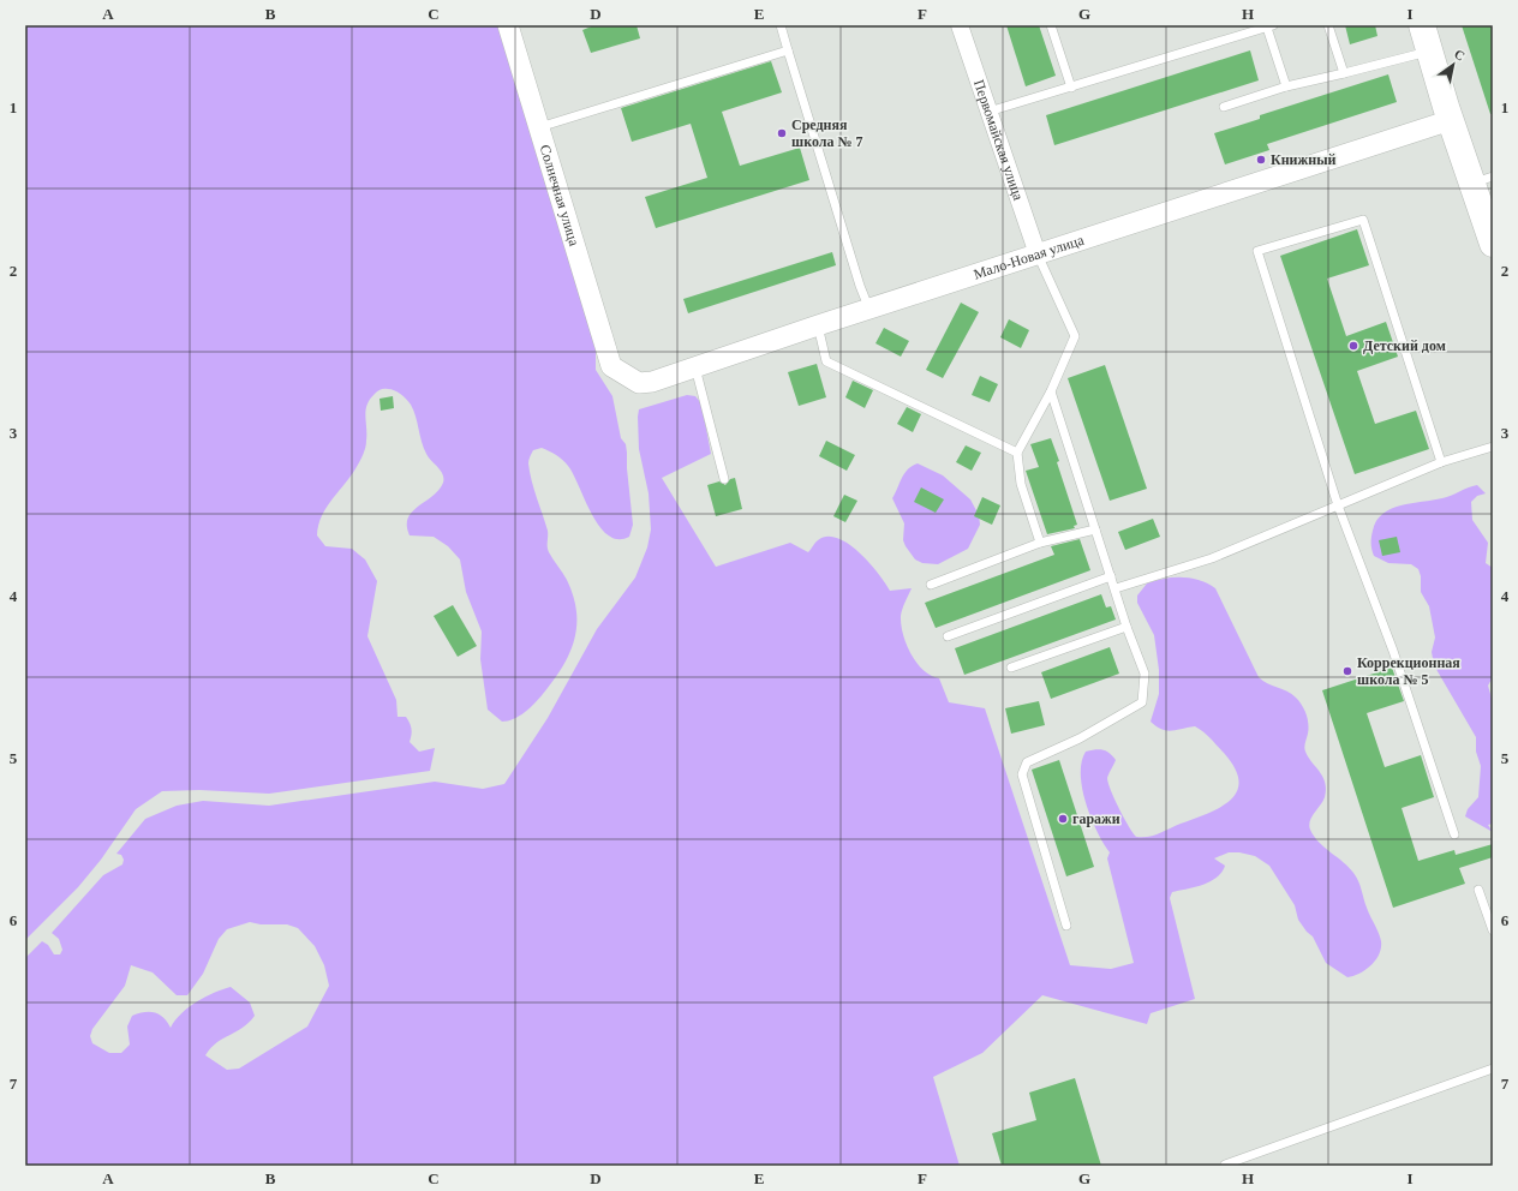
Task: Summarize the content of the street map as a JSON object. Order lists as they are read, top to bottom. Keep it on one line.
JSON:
{"streets":{"street":["Первомайская улица","Солнечная улица","Мало-Новая улица"]},"crossings":[["Первомайская улица","Мало-Новая улица"],["Солнечная улица","Мало-Новая улица"]],"places":["Средняя школа № 7","Книжный","Детский дом","Коррекционная школа № 5","гаражи"],"north":"top right","grid":{"columns":["A","B","C","D","E","F","G","H","I"],"rows":["1","2","3","4","5","6","7"]}}
